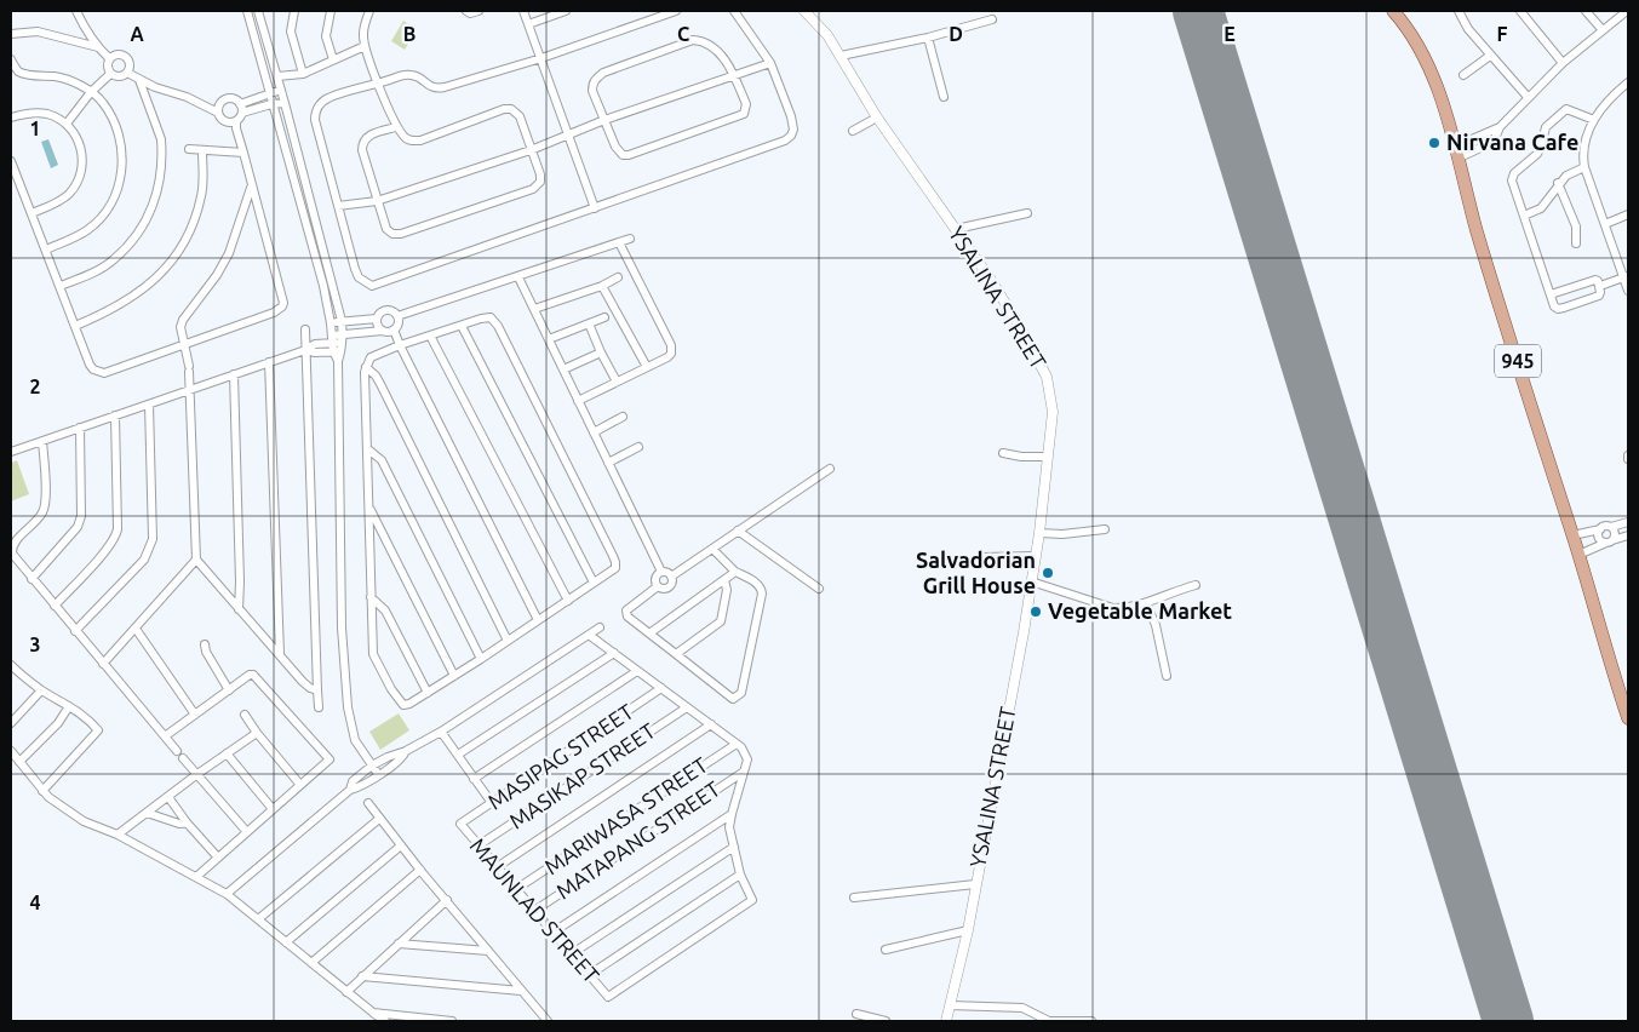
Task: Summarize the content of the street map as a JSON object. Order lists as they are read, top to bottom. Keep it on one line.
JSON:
{"streets":{"main road":["945"],"street":["YSALINA STREET","MASIPAG STREET","MASIKAP STREET","MARIWASA STREET","MATAPANG STREET","MAUNLAD STREET"]},"crossings":[["MASIPAG STREET","MAUNLAD STREET"],["MASIKAP STREET","MAUNLAD STREET"],["MARIWASA STREET","MAUNLAD STREET"],["MATAPANG STREET","MAUNLAD STREET"]],"places":["Nirvana Cafe","Salvadorian Grill House","Vegetable Market"],"grid":{"columns":["A","B","C","D","E","F"],"rows":["1","2","3","4"]}}
